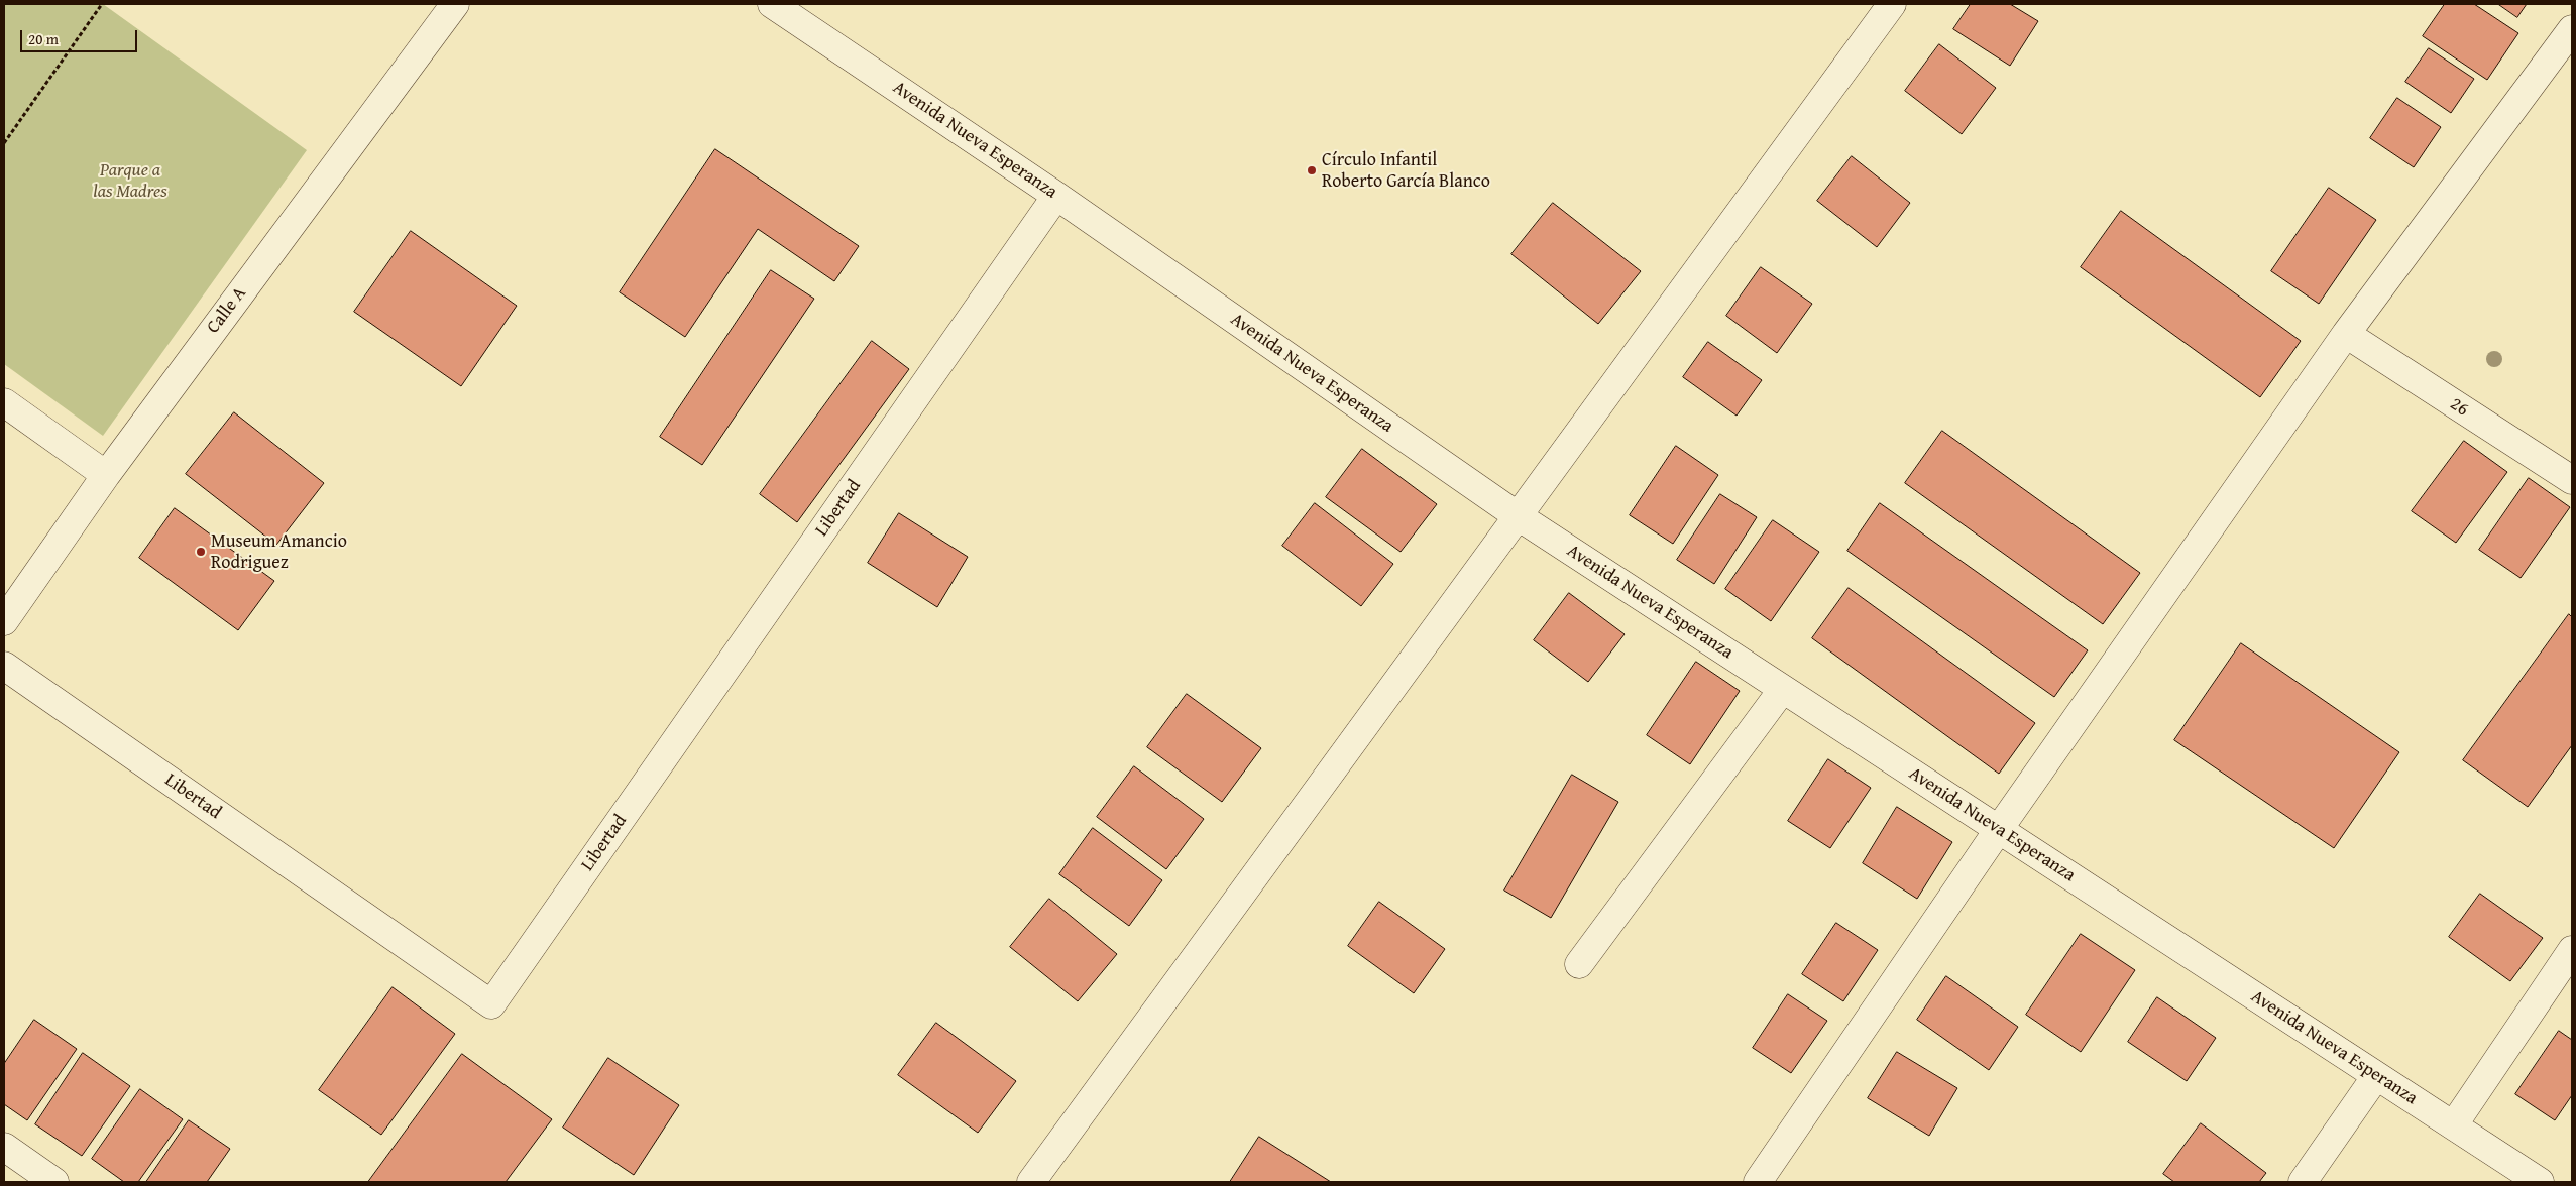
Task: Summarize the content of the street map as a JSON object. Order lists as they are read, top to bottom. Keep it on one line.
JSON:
{"streets":{"street":["Avenida Nueva Esperanza","Calle A","26","Libertad"]},"crossings":[["Avenida Nueva Esperanza","Libertad"]],"parks":["Parque a las Madres"],"places":["Círculo Infantil Roberto García Blanco","Museum Amancio Rodriguez"],"scale_bar":"20 m"}
